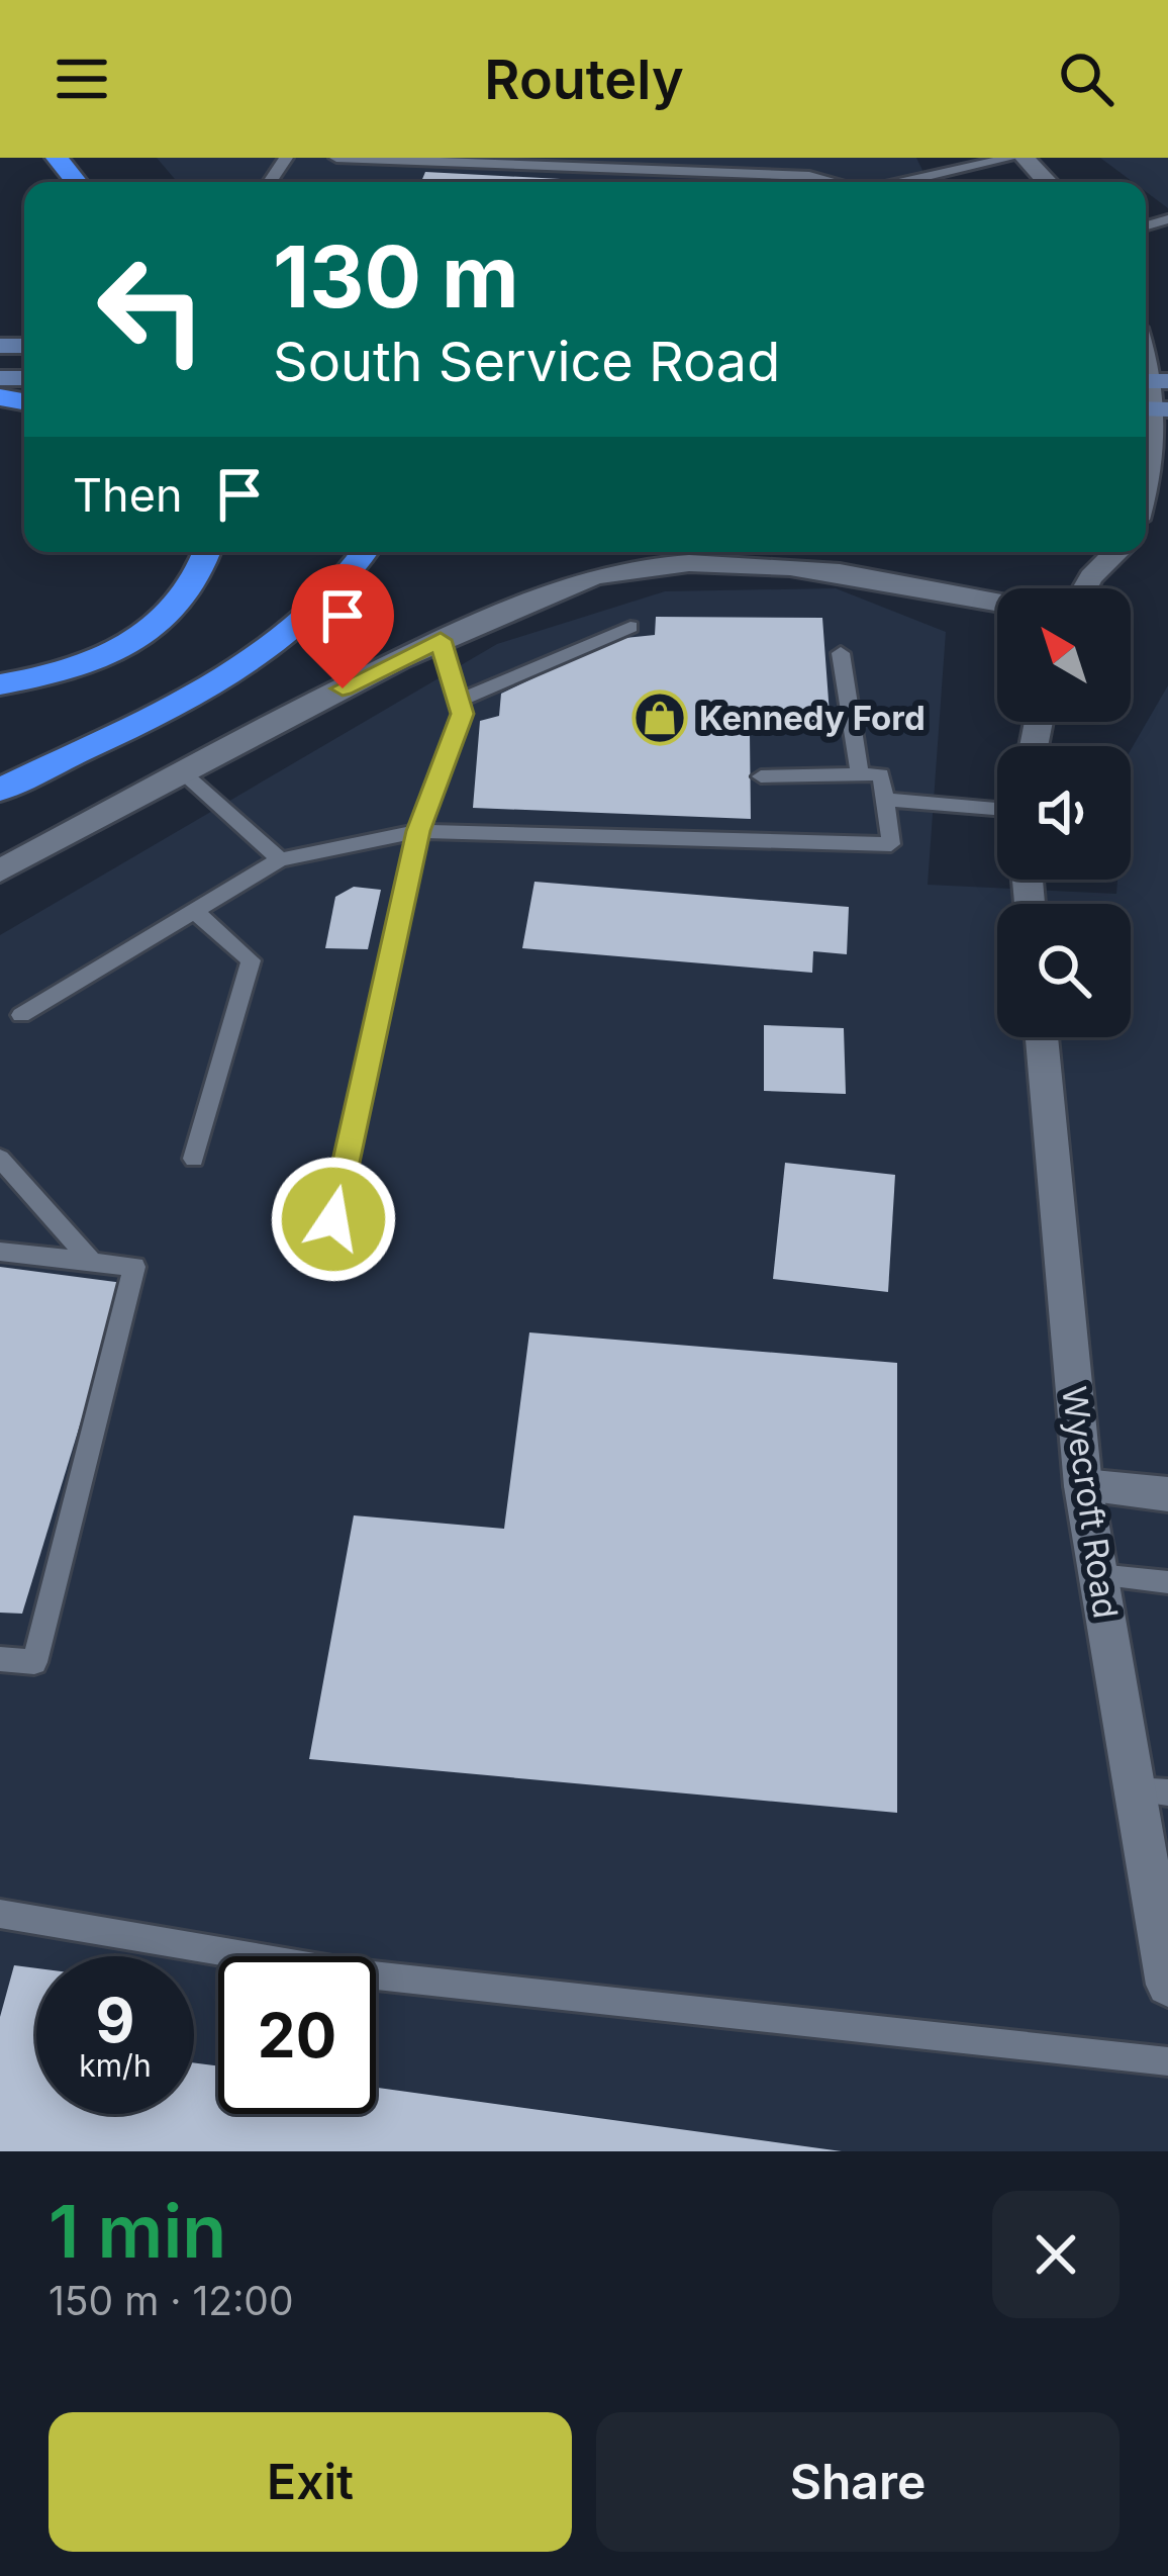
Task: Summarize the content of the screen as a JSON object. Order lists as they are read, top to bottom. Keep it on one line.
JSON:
{"streets":{"street":["Wyecroft Road"]},"places":{"shop":["Kennedy Ford"]},"north":"top left","page":{"header":"Routely","turn":["130 m","South Service Road"],"then":"Then","speed":"9 km/h","limit":"20","heading":["1 min","150 m · 12:00"],"buttons":["Exit","Share"]}}
